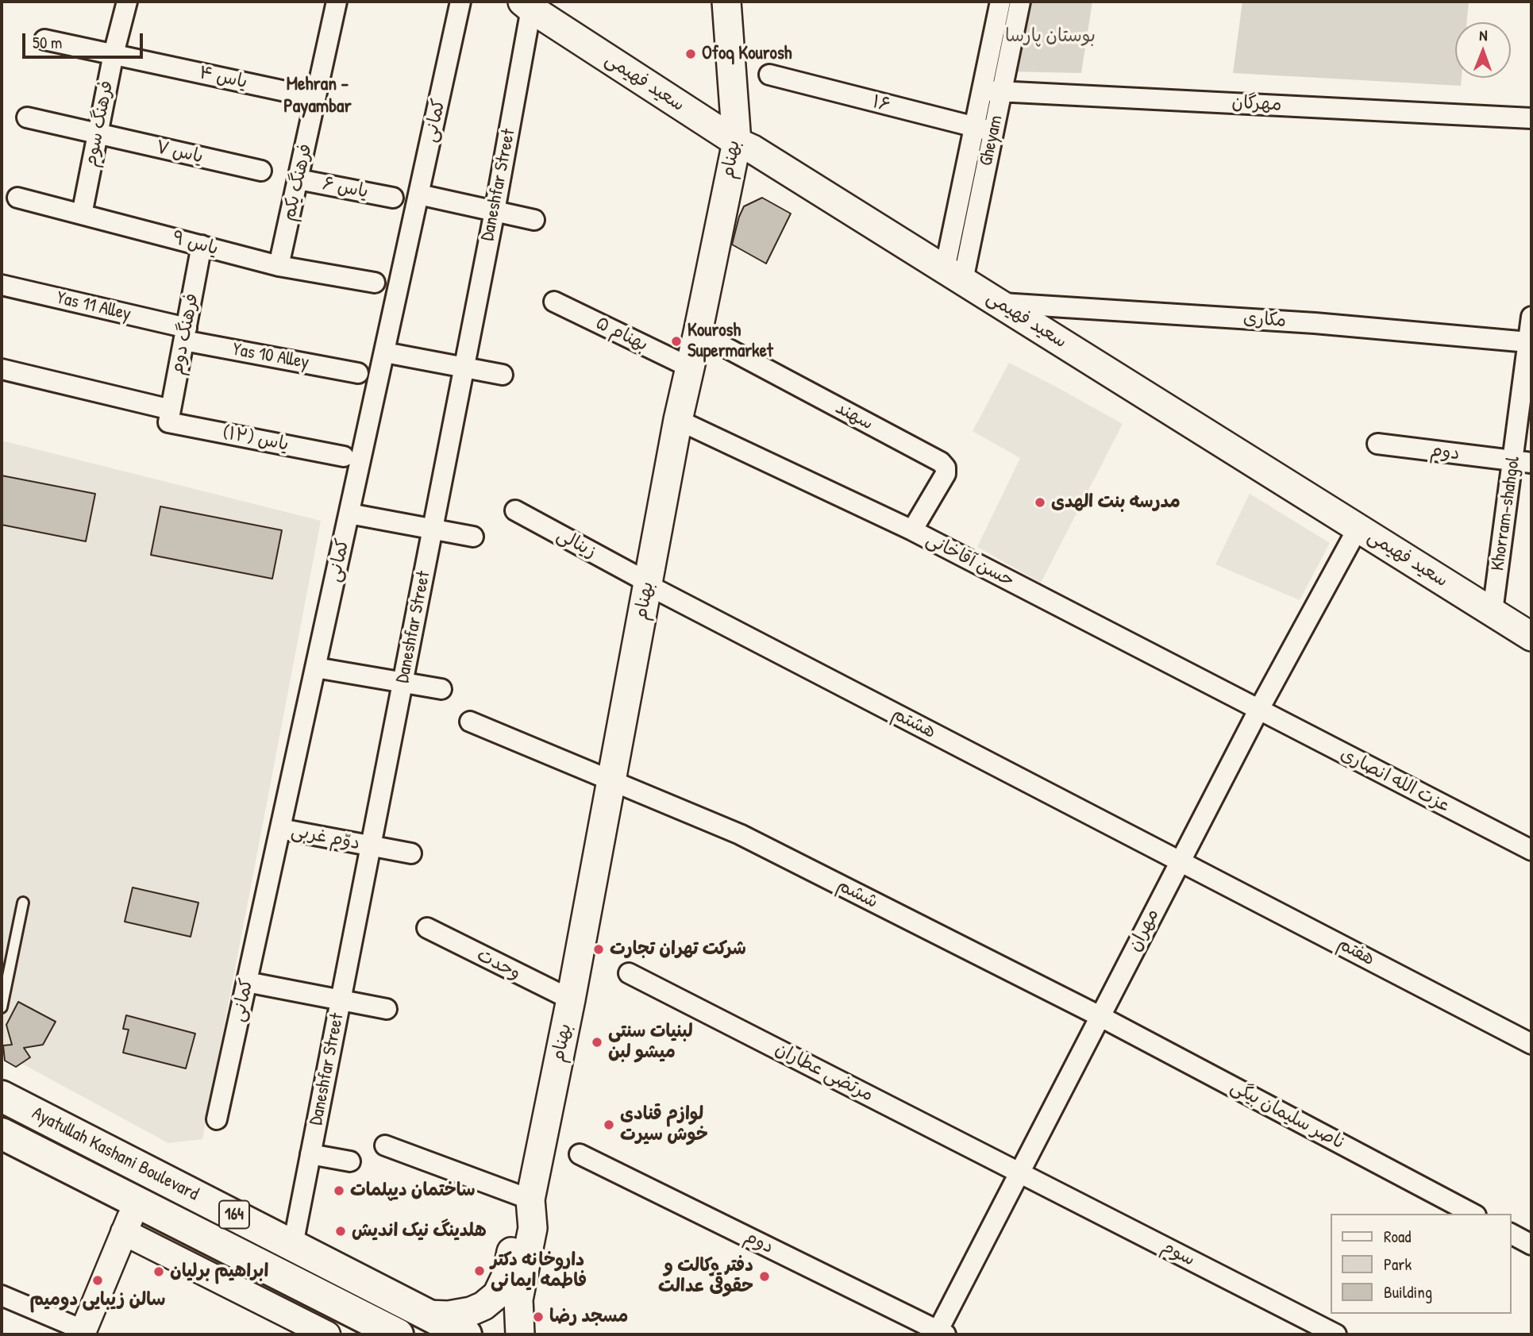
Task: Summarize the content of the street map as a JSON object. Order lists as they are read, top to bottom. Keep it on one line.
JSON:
{"streets":{"main road":["سعید فهیمی","بهنام","Ayatullah Kashani Boulevard","164"],"street":["یاس ۴","۱۶","مهرگان","کمانی","فرهنگ سوم","Gheyam","یاس ۷","فرهنگ یکم","Daneshfar Street","یاس ۶","یاس ۹","Yas 11 Alley","مکاری","فرهنگ دوم","بهنام ۵","Yas 10 Alley","سهند","یاس (۱۲)","دوم","Khorram-shahgol","زینالی","حسن آقاخانی","هشتم","عزت الله انصاری","دوّم غربی","ششم","مهران","هفتم","وحدت","مرتضی عطاران","ناصر سلیمان بیگی","سوم"]},"crossings":[["یاس ۴","فرهنگ سوم"],["سعید فهیمی","Gheyam"],["سعید فهیمی","بهنام"],["سعید فهیمی","Daneshfar Street"],["سعید فهیمی","مکاری"],["سعید فهیمی","Khorram-shahgol"],["سعید فهیمی","مهران"],["۱۶","Gheyam"],["مهرگان","Gheyam"],["کمانی","دوّم غربی"],["فرهنگ سوم","یاس ۷"],["فرهنگ سوم","یاس ۹"],["بهنام","بهنام ۵"],["بهنام","سهند"],["بهنام","زینالی"],["بهنام","حسن آقاخانی"],["بهنام","هشتم"],["بهنام","ششم"],["بهنام","وحدت"],["فرهنگ یکم","یاس ۶"],["فرهنگ یکم","یاس ۹"],["Daneshfar Street","دوّم غربی"],["Daneshfar Street","Ayatullah Kashani Boulevard"],["یاس ۹","فرهنگ دوم"],["Yas 11 Alley","فرهنگ دوم"],["Yas 11 Alley","Yas 10 Alley"],["مکاری","Khorram-shahgol"],["فرهنگ دوم","Yas 10 Alley"],["فرهنگ دوم","یاس (۱۲)"],["سهند","حسن آقاخانی"],["دوم","Khorram-shahgol"],["دوم","مهران"],["زینالی","هشتم"],["حسن آقاخانی","عزت الله انصاری"],["حسن آقاخانی","مهران"],["هشتم","مهران"],["هشتم","هفتم"],["عزت الله انصاری","مهران"],["ششم","مهران"],["ششم","ناصر سلیمان بیگی"],["مهران","هفتم"],["مهران","مرتضی عطاران"],["مهران","ناصر سلیمان بیگی"],["مهران","سوم"],["مرتضی عطاران","سوم"]],"districts":["Mehran - Payambar"],"parks":["بوستان پارسا"],"places":["Ofoq Kourosh","Kourosh Supermarket","مدرسه بنت الهدی","شرکت تهران تجارت","لبنیات سنتی میشو لبن","لوازم قنادی خوش سیرت","ساختمان دیپلمات","هلدینگ نیک اندیش","داروخانه دکتر فاطمه ایمانی","ابراهیم برلیان","دفتر وکالت و حقوقی عدالت","سالن زیبایی دومیم","مسجد رضا"],"legend":["Road","Park","Building"],"scale_bar":"50 m","north":"top"}
